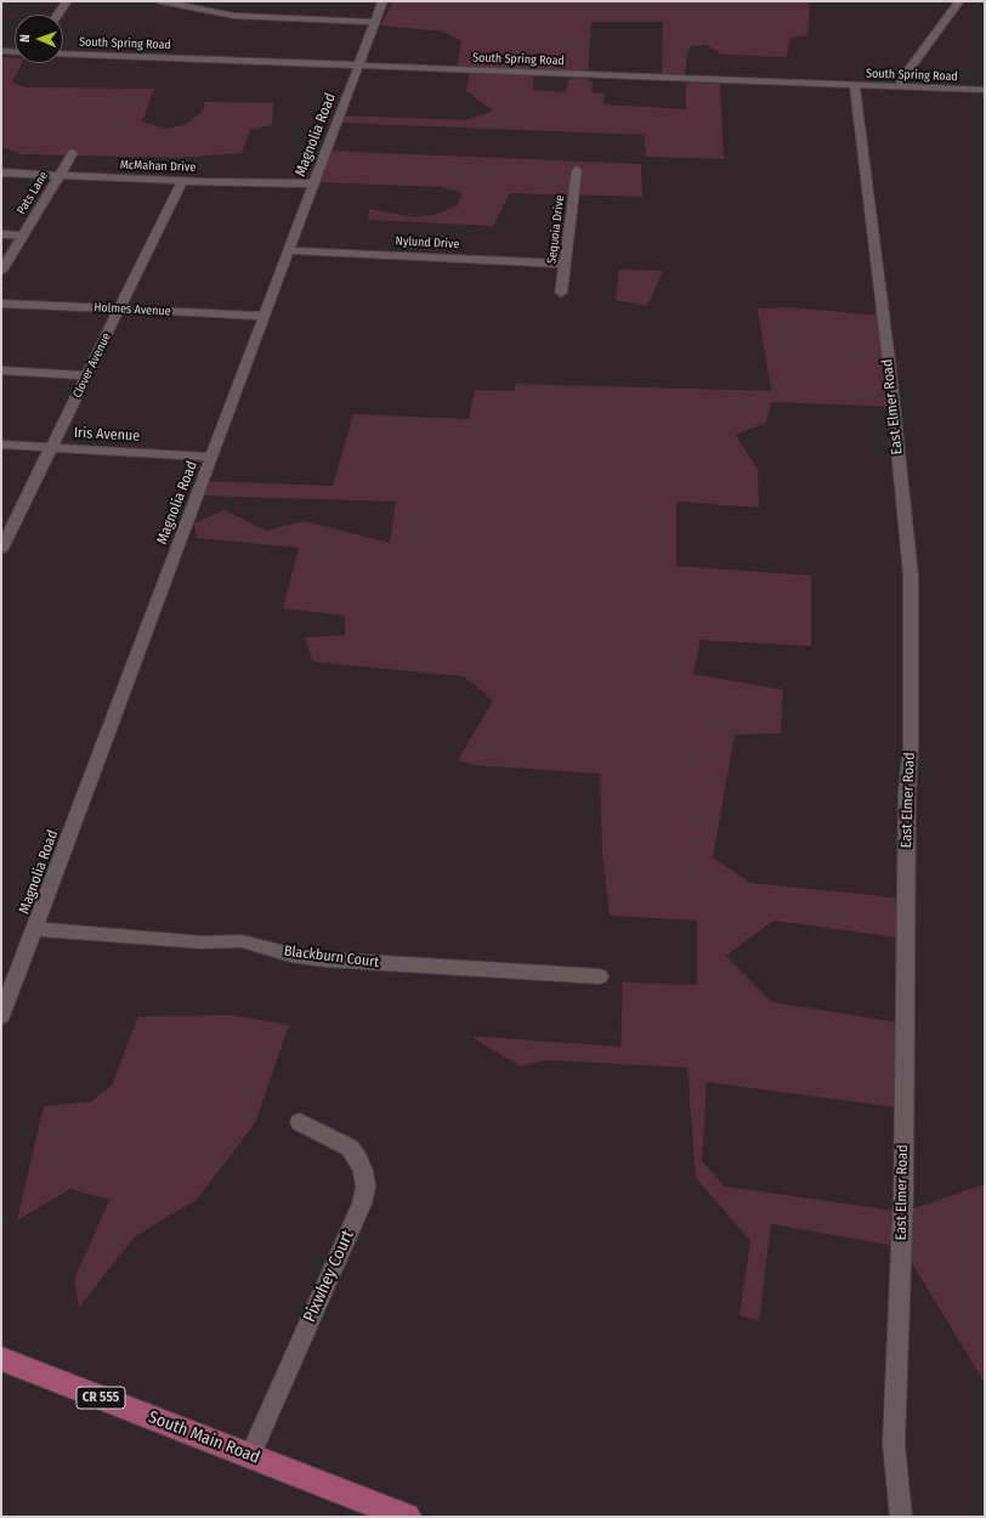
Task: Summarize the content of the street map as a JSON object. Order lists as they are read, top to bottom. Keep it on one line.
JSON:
{"streets":{"main road":["CR 555","South Main Road"],"street":["South Spring Road","Magnolia Road","McMahan Drive","Pats Lane","Sequoia Drive","Nylund Drive","Holmes Avenue","Clover Avenue","East Elmer Road","Iris Avenue","Blackburn Court","Pixwhey Court"]},"crossings":[["South Spring Road","Magnolia Road"],["South Spring Road","East Elmer Road"],["Magnolia Road","McMahan Drive"],["Magnolia Road","Nylund Drive"],["Magnolia Road","Holmes Avenue"],["Magnolia Road","Iris Avenue"],["Magnolia Road","Blackburn Court"],["McMahan Drive","Pats Lane"],["McMahan Drive","Clover Avenue"],["Sequoia Drive","Nylund Drive"],["Holmes Avenue","Clover Avenue"],["Clover Avenue","Iris Avenue"],["Pixwhey Court","South Main Road"]],"north":"left"}
